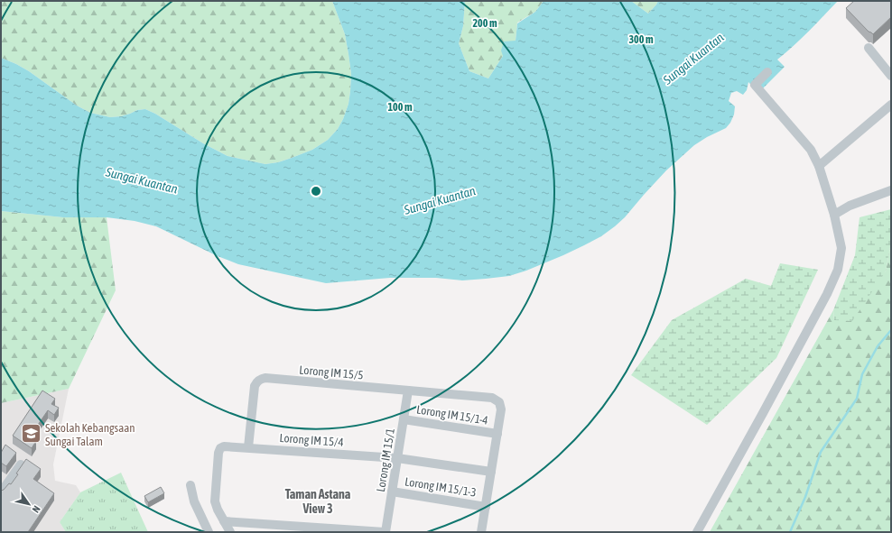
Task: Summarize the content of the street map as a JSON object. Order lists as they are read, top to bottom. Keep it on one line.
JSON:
{"streets":{"street":["Lorong IM 15/5","Lorong IM 15/1-4","Lorong IM 15/4","Lorong IM 15/1","Lorong IM 15/1-3"]},"crossings":[["Lorong IM 15/5","Lorong IM 15/1-4"],["Lorong IM 15/5","Lorong IM 15/4"],["Lorong IM 15/5","Lorong IM 15/1"],["Lorong IM 15/5","Lorong IM 15/1-3"],["Lorong IM 15/1-4","Lorong IM 15/1"],["Lorong IM 15/4","Lorong IM 15/1"],["Lorong IM 15/1","Lorong IM 15/1-3"]],"districts":["Taman Astana View 3"],"water":["Sungai Kuantan"],"places":{"school or university":["Sekolah Kebangsaan Sungai Talam"]},"north":"bottom right","rings":["200 m","300 m","100 m"]}
